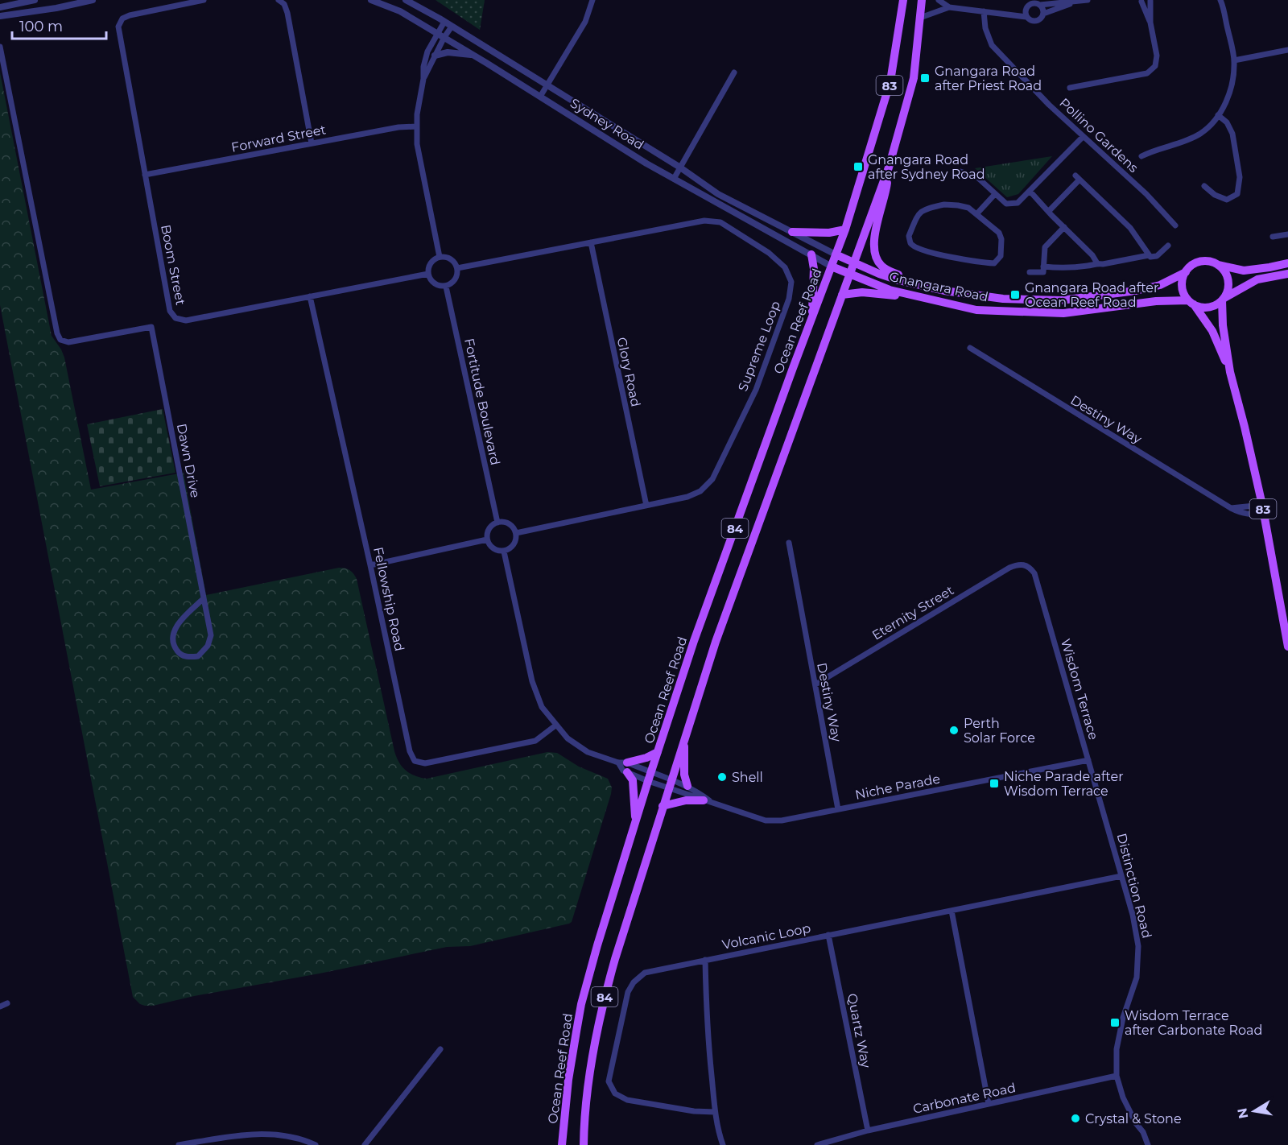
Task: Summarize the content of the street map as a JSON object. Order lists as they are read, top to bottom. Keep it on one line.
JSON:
{"streets":{"main road":["83","Gnangara Road","Ocean Reef Road","84"],"street":["Sydney Road","Pollino Gardens","Forward Street","Boom Street","Supreme Loop","Glory Road","Fortitude Boulevard","Destiny Way","Dawn Drive","Fellowship Road","Eternity Street","Wisdom Terrace","Niche Parade","Distinction Road","Volcanic Loop","Quartz Way","Carbonate Road"]},"crossings":[["83","Sydney Road"],["83","Gnangara Road"],["83","Ocean Reef Road"],["83","Destiny Way"],["83","84"],["Sydney Road","Gnangara Road"],["Sydney Road","Ocean Reef Road"],["Forward Street","Boom Street"],["Boom Street","Supreme Loop"],["Boom Street","Fortitude Boulevard"],["Boom Street","Fellowship Road"],["Gnangara Road","Ocean Reef Road"],["Gnangara Road","84"],["Ocean Reef Road","Niche Parade"],["Supreme Loop","Glory Road"],["Supreme Loop","Fortitude Boulevard"],["Destiny Way","Eternity Street"],["Destiny Way","Niche Parade"],["84","Niche Parade"],["Eternity Street","Wisdom Terrace"],["Wisdom Terrace","Niche Parade"],["Wisdom Terrace","Distinction Road"],["Distinction Road","Volcanic Loop"],["Distinction Road","Carbonate Road"],["Volcanic Loop","Quartz Way"],["Quartz Way","Carbonate Road"]],"places":{"transit":["Gnangara Road after Priest Road","Gnangara Road after Sydney Road","Gnangara Road after Ocean Reef Road","Niche Parade after Wisdom Terrace","Wisdom Terrace after Carbonate Road"],"other":["Perth Solar Force","Shell","Crystal & Stone"]},"scale_bar":"100 m","north":"left"}
